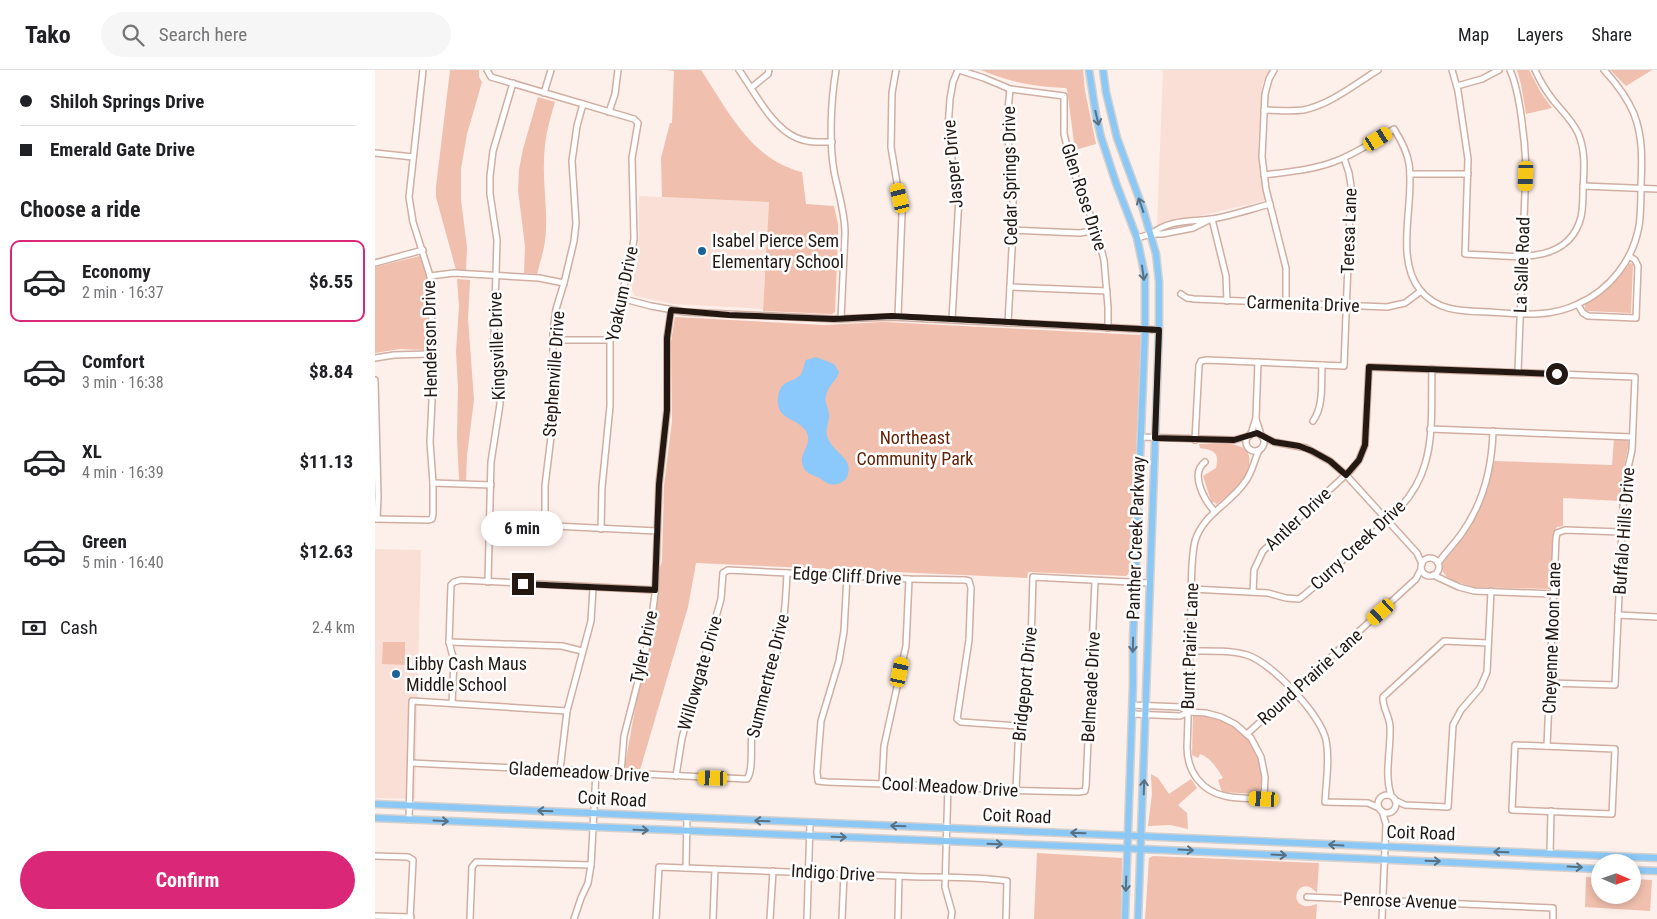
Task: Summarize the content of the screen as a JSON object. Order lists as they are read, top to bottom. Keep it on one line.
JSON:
{"streets":{"main road":["Panther Creek Parkway","Coit Road"],"street":["Jasper Drive","Cedar Springs Drive","Glen Rose Drive","Teresa Lane","La Salle Road","Yoakum Drive","Carmenita Drive","Henderson Drive","Kingsville Drive","Stephenville Drive","Antler Drive","Buffalo Hills Drive","Curry Creek Drive","Edge Cliff Drive","Cheyenne Moon Lane","Burnt Prairie Lane","Tyler Drive","Willowgate Drive","Summertree Drive","Round Prairie Lane","Bridgeport Drive","Belmeade Drive","Glademeadow Drive","Cool Meadow Drive","Indigo Drive","Penrose Avenue"]},"crossings":[["Cedar Springs Drive","Glen Rose Drive"],["Teresa Lane","Carmenita Drive"],["La Salle Road","Buffalo Hills Drive"],["Antler Drive","Curry Creek Drive"],["Buffalo Hills Drive","Cheyenne Moon Lane"],["Panther Creek Parkway","Coit Road"],["Edge Cliff Drive","Willowgate Drive"],["Edge Cliff Drive","Summertree Drive"],["Edge Cliff Drive","Bridgeport Drive"],["Edge Cliff Drive","Cool Meadow Drive"],["Burnt Prairie Lane","Round Prairie Lane"],["Tyler Drive","Glademeadow Drive"],["Willowgate Drive","Glademeadow Drive"],["Summertree Drive","Glademeadow Drive"],["Bridgeport Drive","Belmeade Drive"],["Bridgeport Drive","Cool Meadow Drive"],["Belmeade Drive","Cool Meadow Drive"]],"parks":["Northeast Community Park"],"places":["Isabel Pierce Sem Elementary School","Libby Cash Maus Middle School"],"north":"right","page":{"header":"Tako","search":"Search here","nav":["Map","Layers","Share"],"banner":["Shiloh Springs Drive","Emerald Gate Drive"],"heading":"Choose a ride","list":[{"name":"Economy","note":"2 min · 16:37","value":"$6.55"},{"name":"Comfort","note":"3 min · 16:38","value":"$8.84"},{"name":"XL","note":"4 min · 16:39","value":"$11.13"},{"name":"Green","note":"5 min · 16:40","value":"$12.63"}],"bubble":"6 min","pay":["Cash","2.4 km"],"buttons":"Confirm"}}
